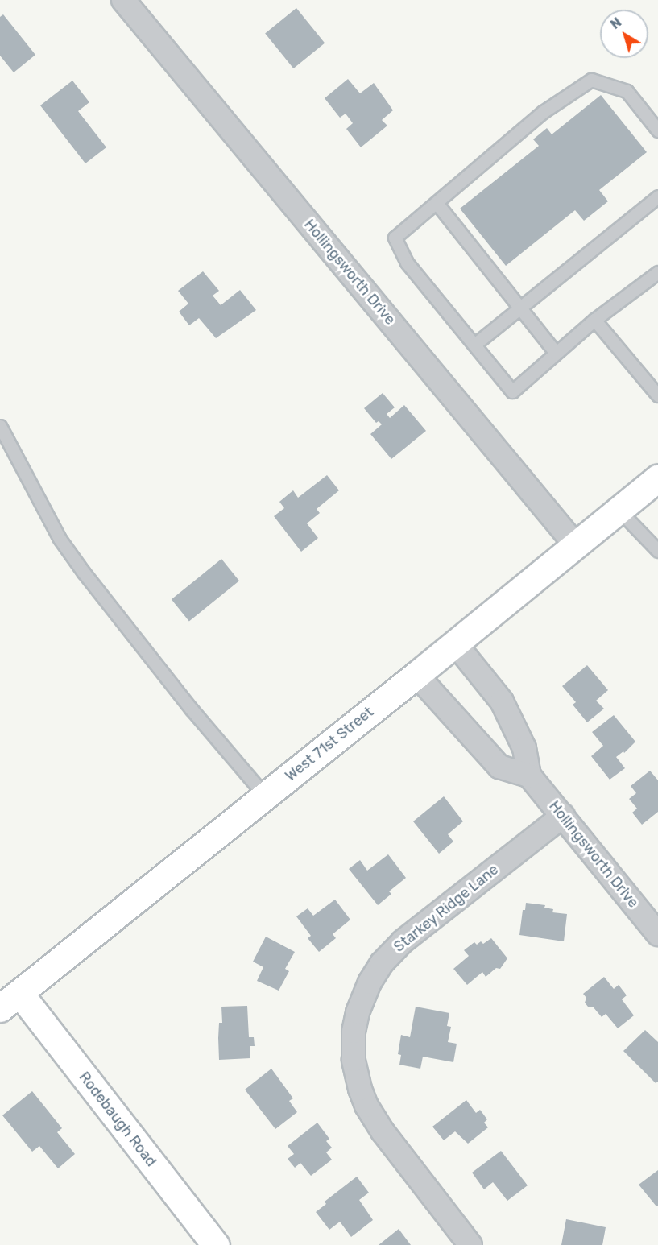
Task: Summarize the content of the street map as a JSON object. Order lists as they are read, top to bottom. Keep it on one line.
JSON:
{"streets":{"main road":["West 71st Street","Rodebaugh Road"],"street":["Hollingsworth Drive","Starkey Ridge Lane"]},"crossings":[["Hollingsworth Drive","West 71st Street"],["Hollingsworth Drive","Starkey Ridge Lane"],["West 71st Street","Rodebaugh Road"]],"north":"top left"}
